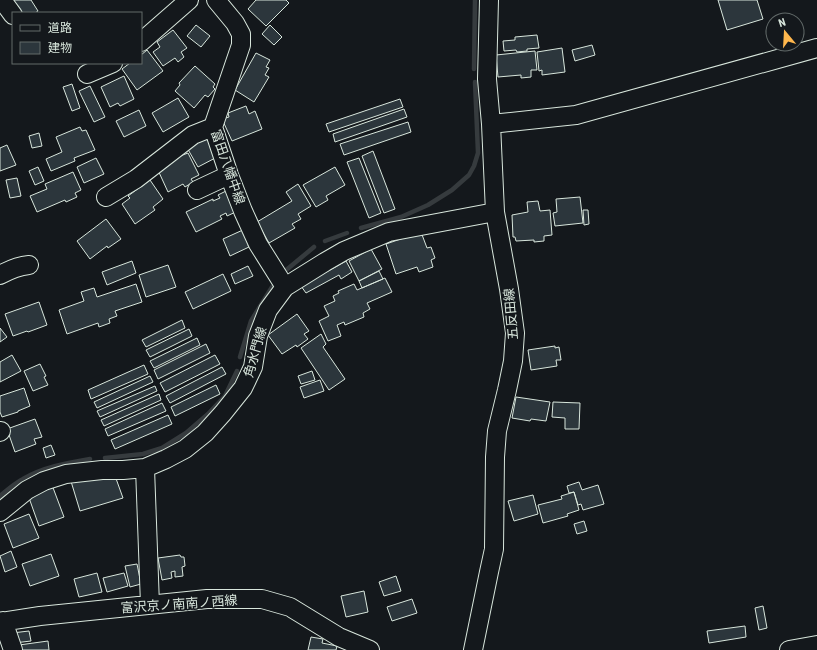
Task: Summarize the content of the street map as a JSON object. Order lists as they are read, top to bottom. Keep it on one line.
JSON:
{"streets":{"street":["富田八幡中線","五反田線","角水門線","富沢京ノ南南ノ西線"]},"crossings":[["富田八幡中線","角水門線"],["五反田線","角水門線"]],"legend":["道路","建物"],"north":"top"}
